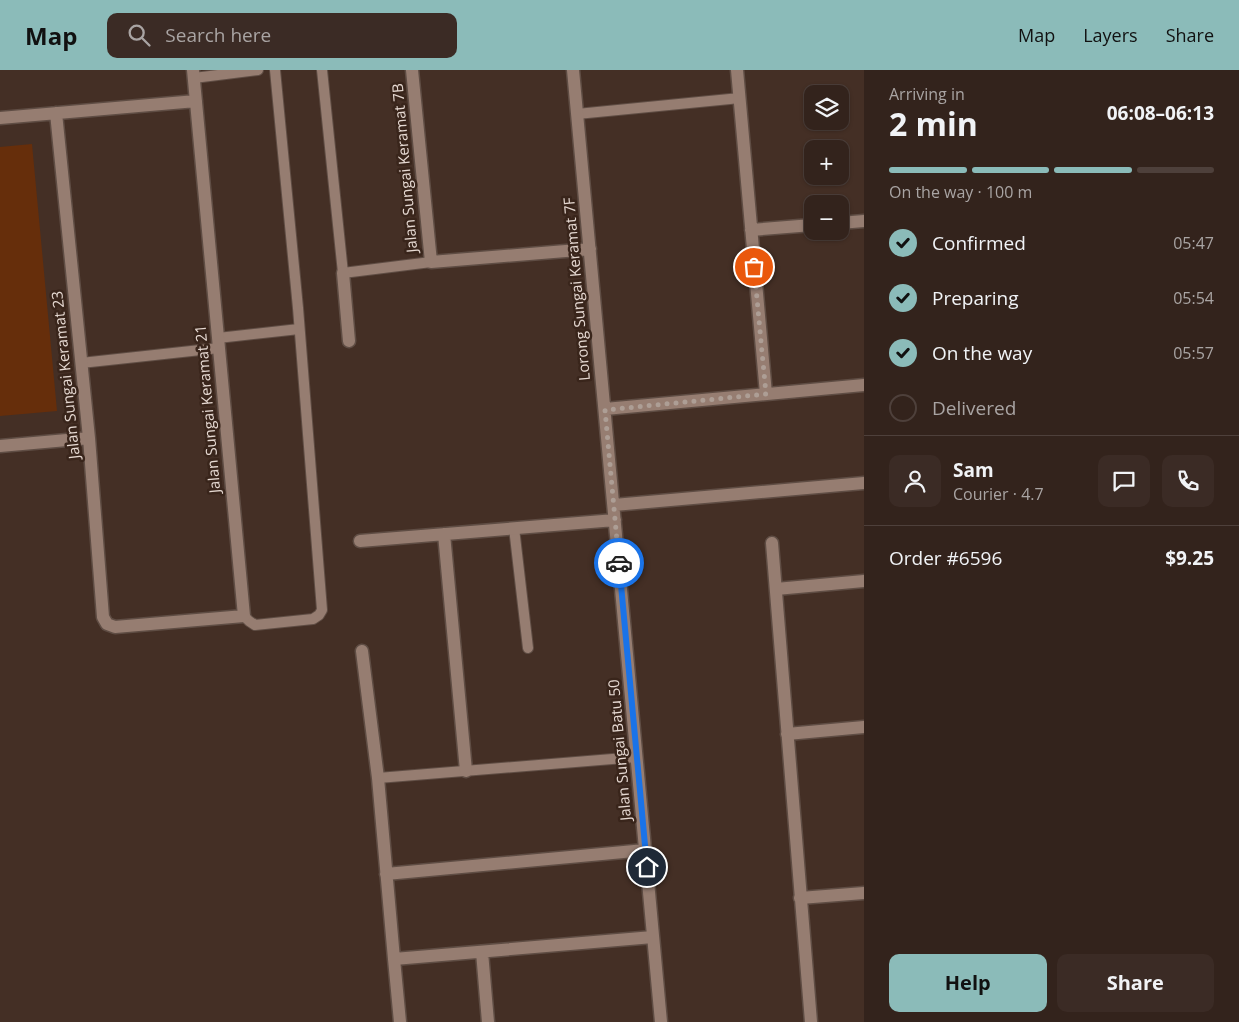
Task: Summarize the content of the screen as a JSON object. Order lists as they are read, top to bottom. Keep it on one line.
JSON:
{"streets":{"street":["Jalan Sungai Keramat 7B","Lorong Sungai Keramat 7F","Jalan Sungai Keramat 23","Jalan Sungai Keramat 21","Jalan Sungai Batu 50"]},"crossings":[["Lorong Sungai Keramat 7F","Jalan Sungai Batu 50"],["Jalan Sungai Keramat 23","Jalan Sungai Keramat 21"]],"page":{"header":"Map","search":"Search here","nav":["Map","Layers","Share"],"heading":["2 min","Arriving in","06:08–06:13"],"panel":["Sam","Courier · 4.7","Order #6596","$9.25"],"map_buttons":["+","−"],"bar":"On the way · 100 m","list":[["Confirmed","05:47"],["Preparing","05:54"],["On the way","05:57"],"Delivered"],"buttons":["Help","Share"]}}
